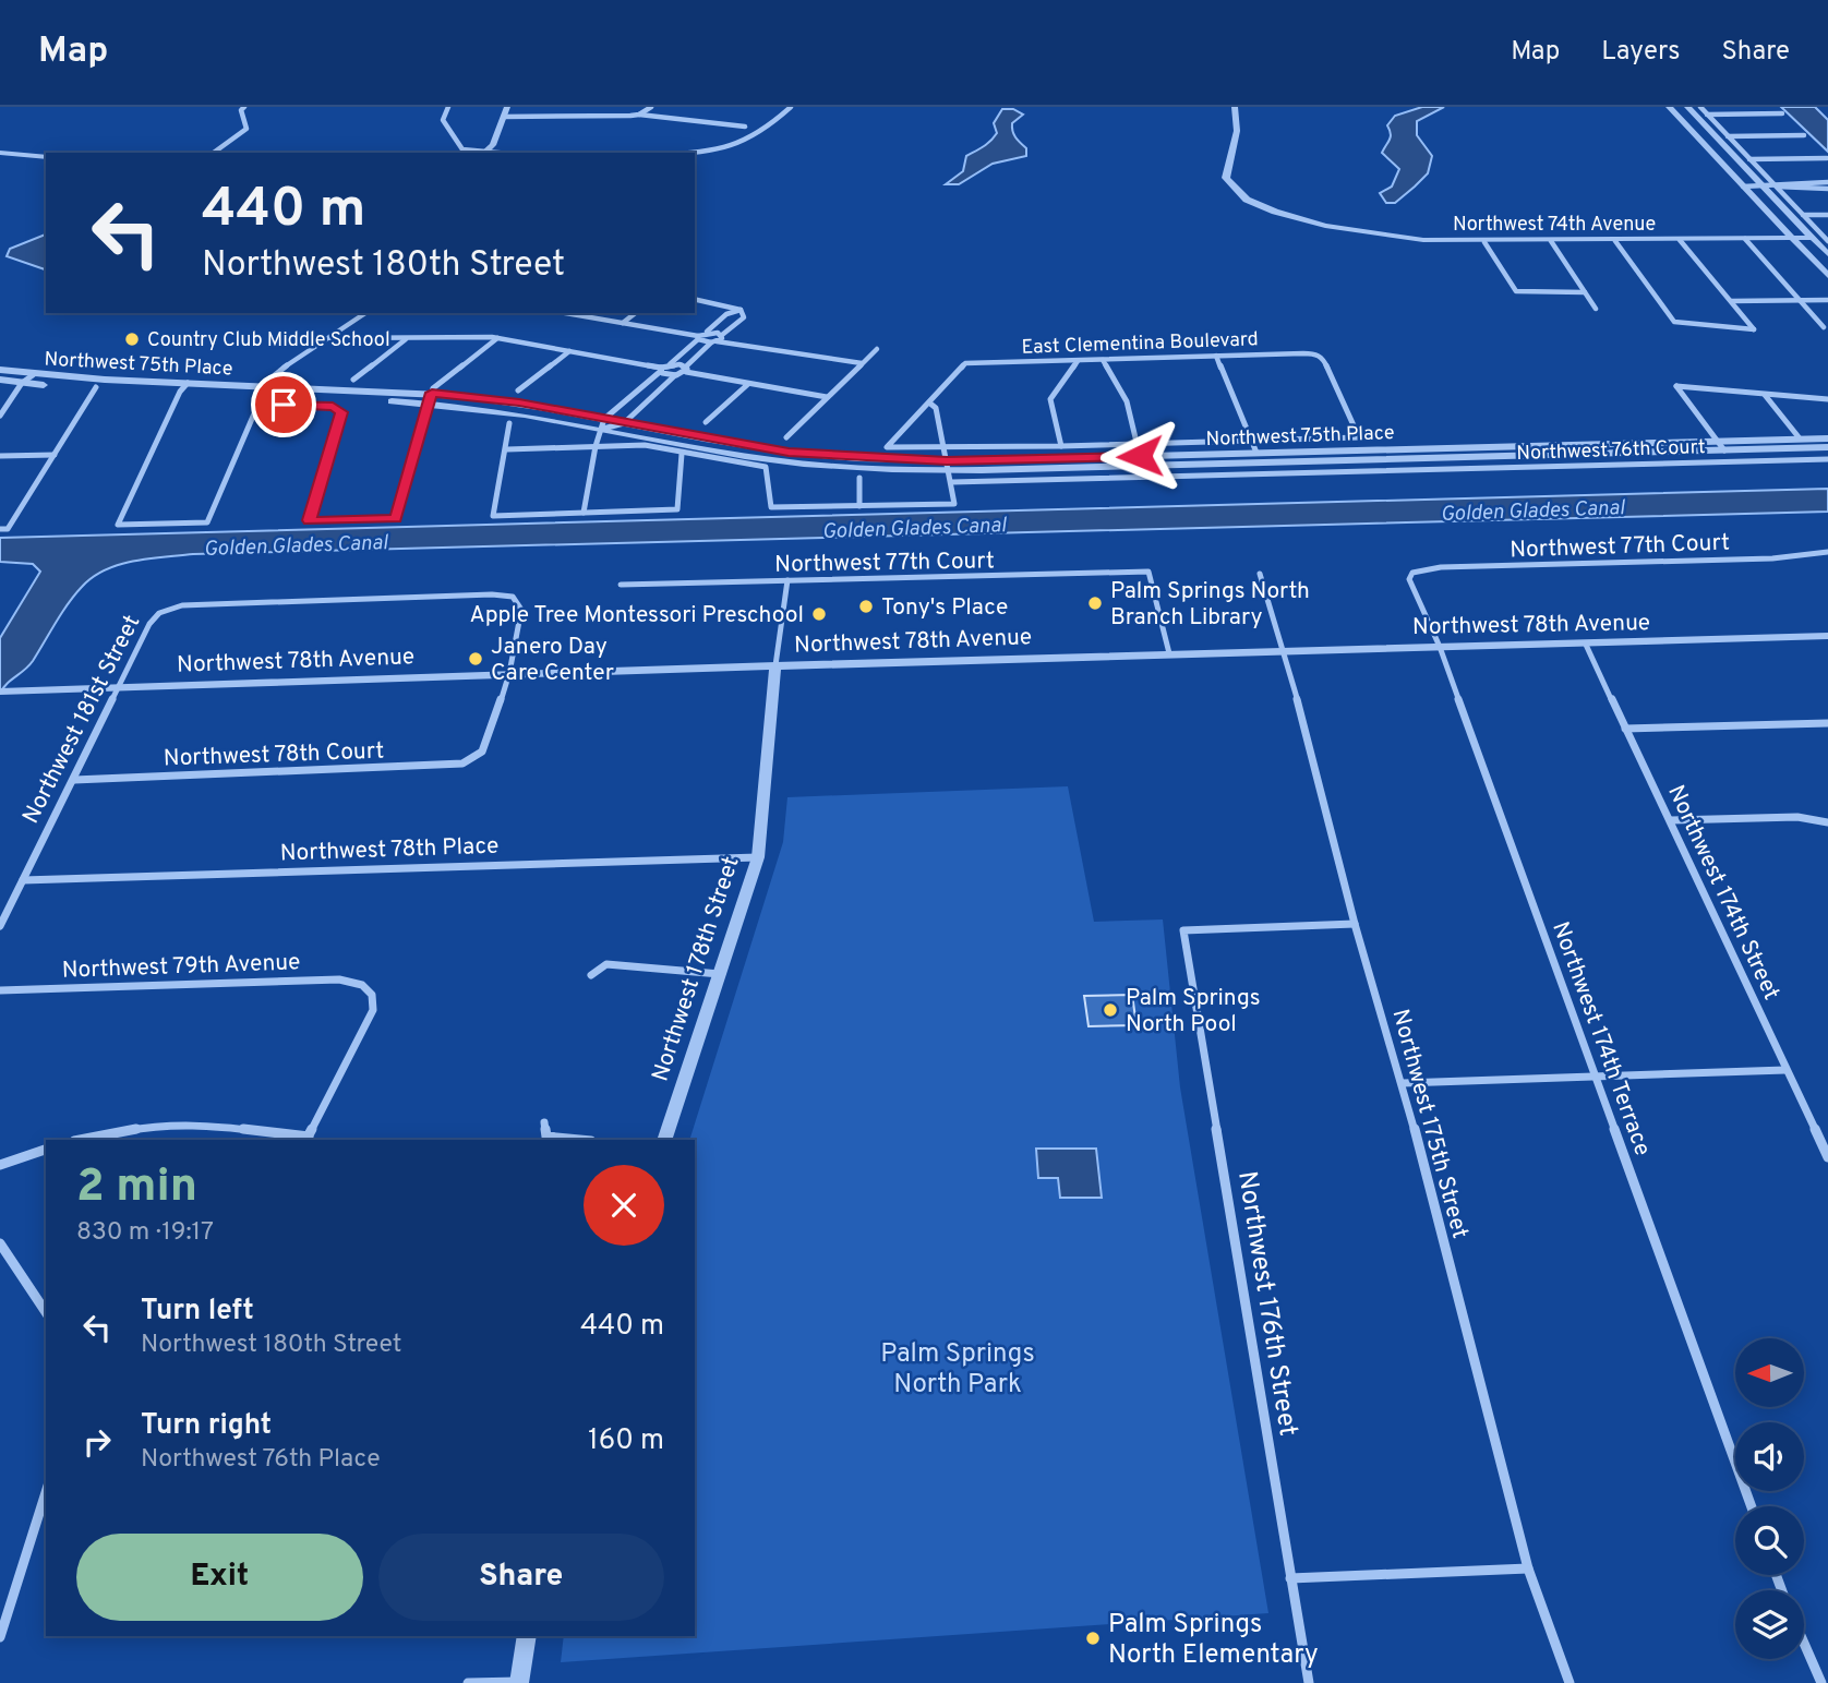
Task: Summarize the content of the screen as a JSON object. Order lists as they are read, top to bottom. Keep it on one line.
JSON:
{"streets":{"street":["Northwest 74th Avenue","East Clementina Boulevard","Northwest 75th Place","Northwest 76th Court","Northwest 77th Court","Northwest 78th Avenue","Northwest 181st Street","Northwest 78th Court","Northwest 78th Place","Northwest 174th Street","Northwest 79th Avenue","Northwest 178th Street","Northwest 174th Terrace","Northwest 175th Street","Northwest 176th Street"]},"crossings":[["Northwest 77th Court","Northwest 78th Avenue"],["Northwest 77th Court","Northwest 178th Street"],["Northwest 77th Court","Northwest 174th Terrace"],["Northwest 78th Avenue","Northwest 181st Street"],["Northwest 78th Avenue","Northwest 78th Court"],["Northwest 78th Avenue","Northwest 174th Street"],["Northwest 78th Avenue","Northwest 178th Street"],["Northwest 78th Avenue","Northwest 174th Terrace"],["Northwest 78th Avenue","Northwest 175th Street"],["Northwest 181st Street","Northwest 78th Court"],["Northwest 181st Street","Northwest 78th Place"],["Northwest 78th Place","Northwest 178th Street"],["Northwest 175th Street","Northwest 176th Street"]],"water":["Golden Glades Canal"],"parks":["Palm Springs North Park"],"places":["Country Club Middle School","Palm Springs North Branch Library","Tony's Place","Apple Tree Montessori Preschool","Janero Day Care Center","Palm Springs North Pool","Palm Springs North Elementary"],"north":"left","page":{"header":"Map","nav":["Map","Layers","Share"],"turn":["440 m","Northwest 180th Street"],"heading":["2 min","830 m · 19:17"],"list":[{"name":"Turn left","note":"Northwest 180th Street","value":"440 m"},{"name":"Turn right","note":"Northwest 76th Place","value":"160 m"}],"buttons":["Exit","Share"]}}
